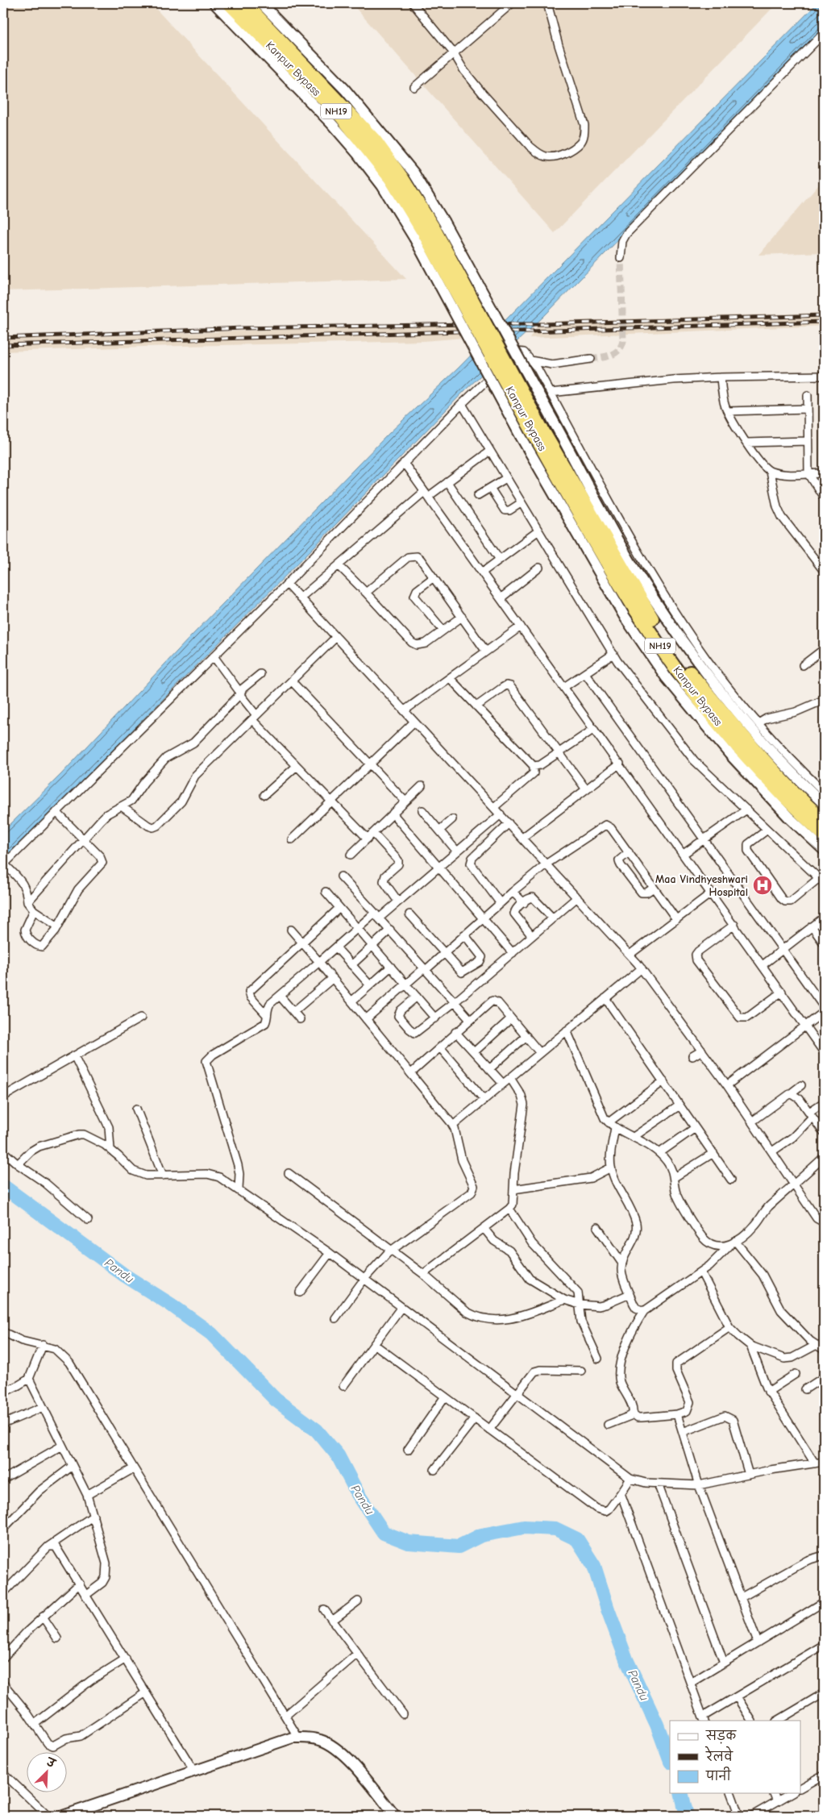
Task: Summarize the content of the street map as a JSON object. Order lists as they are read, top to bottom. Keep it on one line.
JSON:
{"streets":{"highway":["Kanpur Bypass","NH19"]},"water":["Pandu"],"places":{"hospital":["Maa Vindhyeshwari Hospital"]},"legend":["सड़क","रेलवे","पानी"],"north":"top right"}
